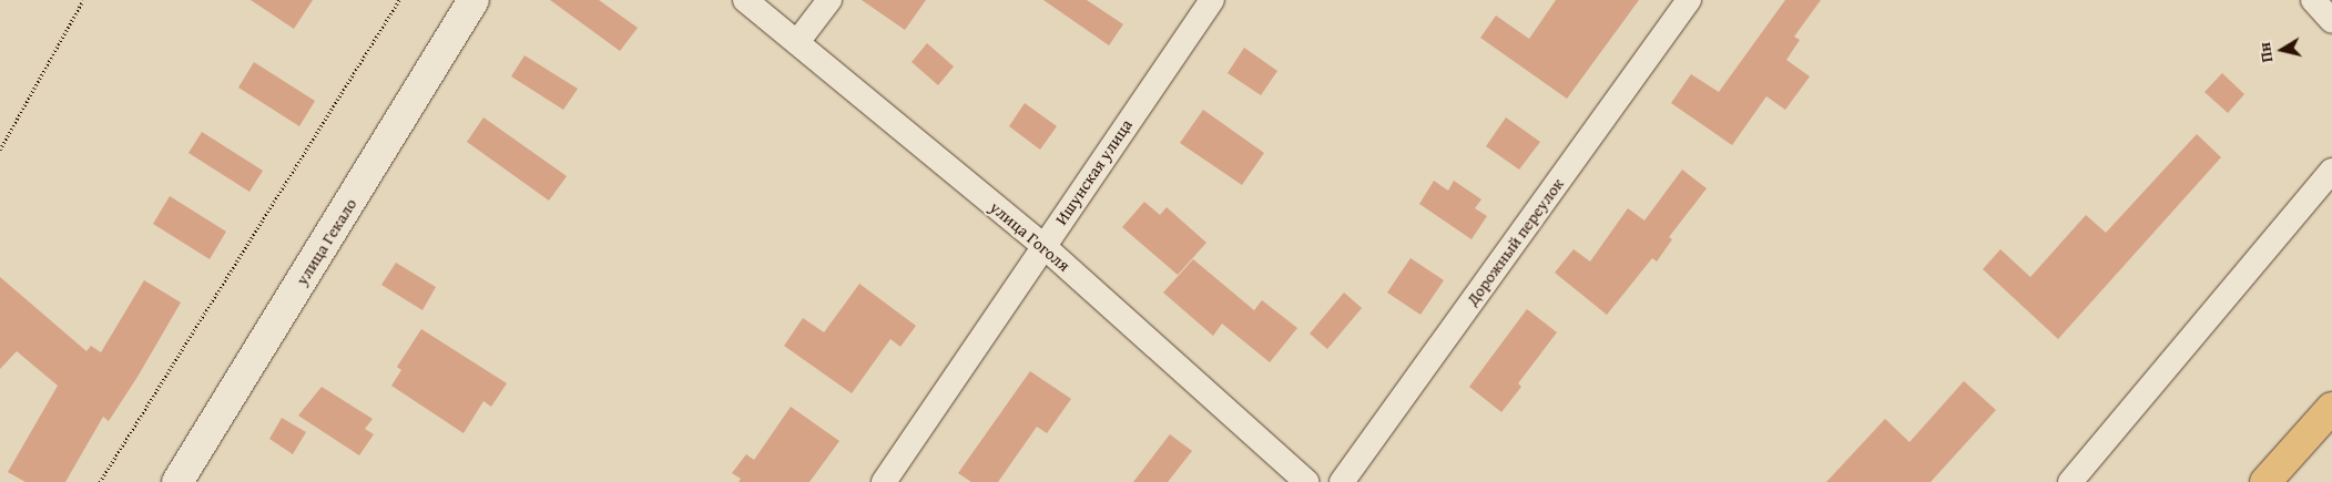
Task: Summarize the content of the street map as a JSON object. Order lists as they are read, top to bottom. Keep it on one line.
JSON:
{"streets":{"main road":["улица Гекало"],"street":["Ишунская улица","улица Гоголя","Дорожный переулок"]},"crossings":[["Ишунская улица","улица Гоголя"]],"north":"left"}
